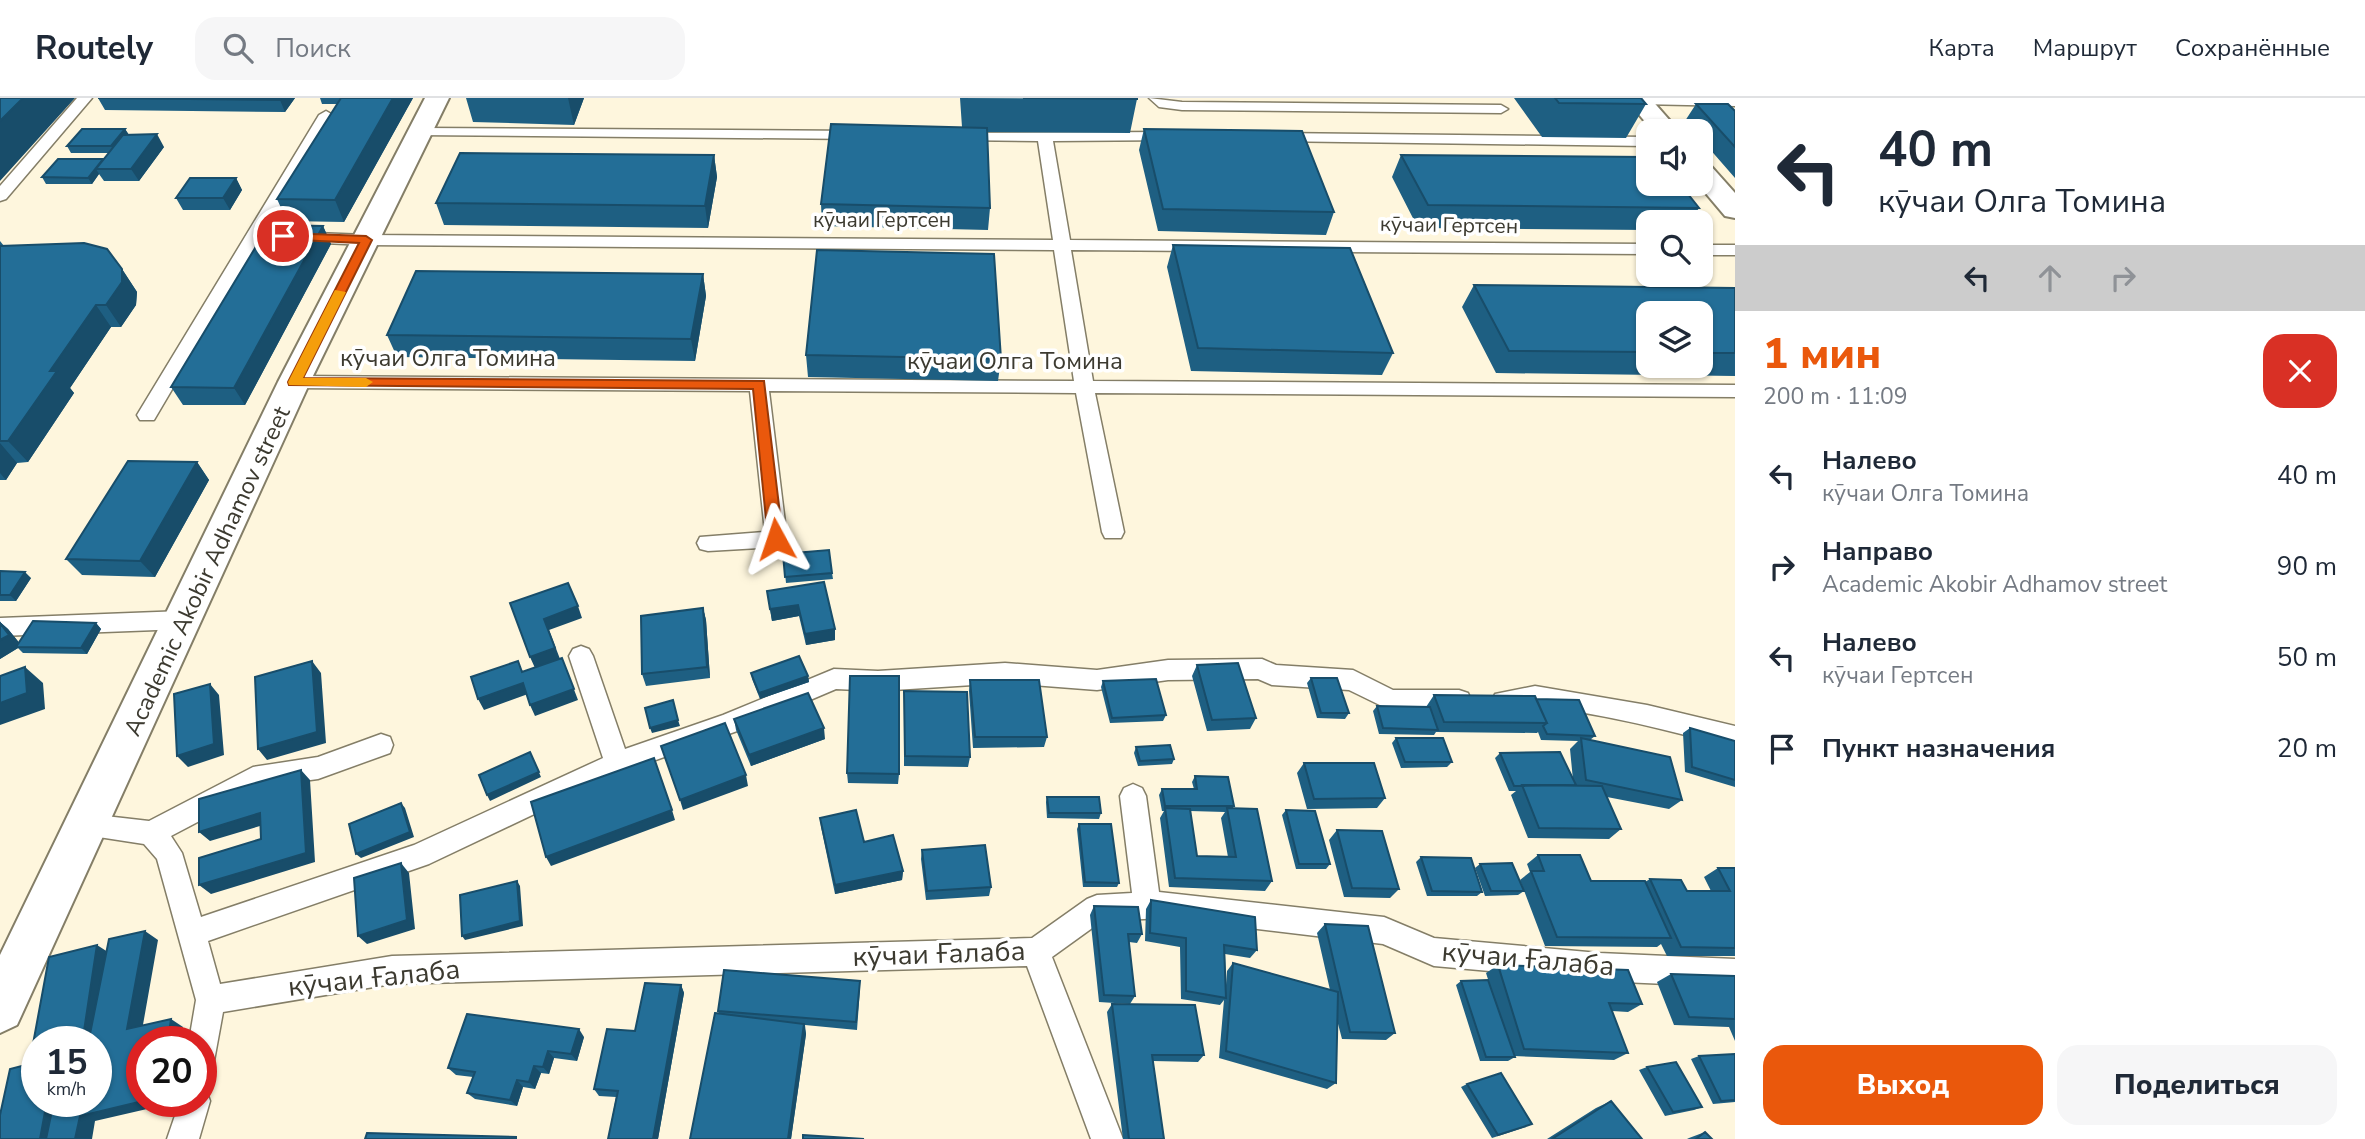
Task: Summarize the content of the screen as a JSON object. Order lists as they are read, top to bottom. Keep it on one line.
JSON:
{"streets":{"street":["Academic Akobir Adhamov street"],"lane":["кӯчаи Гертсен","кӯчаи Олга Томина","кӯчаи Ғалаба"]},"crossings":[["кӯчаи Гертсен","Academic Akobir Adhamov street"],["кӯчаи Олга Томина","Academic Akobir Adhamov street"]],"page":{"header":"Routely","search":"Поиск","nav":["Карта","Маршрут","Сохранённые"],"turn":["40 m","кӯчаи Олга Томина"],"heading":["1 мин","200 m · 11:09"],"list":[{"name":"Налево","note":"кӯчаи Олга Томина","value":"40 m"},{"name":"Направо","note":"Academic Akobir Adhamov street","value":"90 m"},{"name":"Налево","note":"кӯчаи Гертсен","value":"50 m"},{"name":"Пункт назначения","value":"20 m"}],"speed":"15 km/h","limit":"20","buttons":["Выход","Поделиться"]}}
